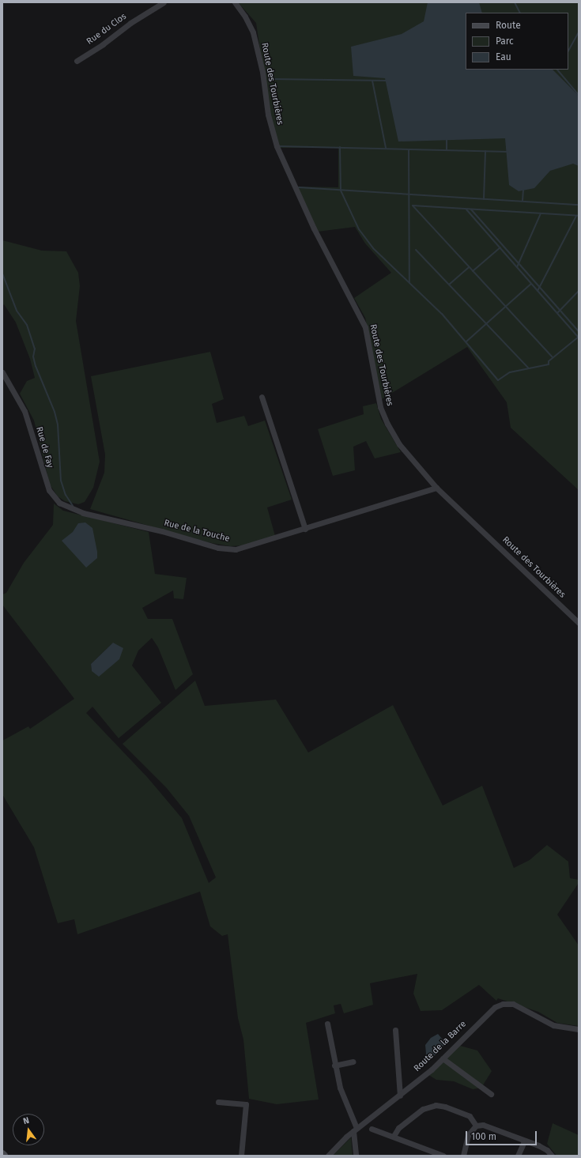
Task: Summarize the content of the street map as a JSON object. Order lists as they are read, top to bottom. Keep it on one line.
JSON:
{"streets":{"street":["Rue du Clos","Route des Tourbières","Rue de Fay","Rue de la Touche","Route de la Barre"]},"crossings":[["Route des Tourbières","Rue de la Touche"],["Rue de Fay","Rue de la Touche"]],"legend":["Route","Parc","Eau"],"scale_bar":"100 m","north":"top"}
